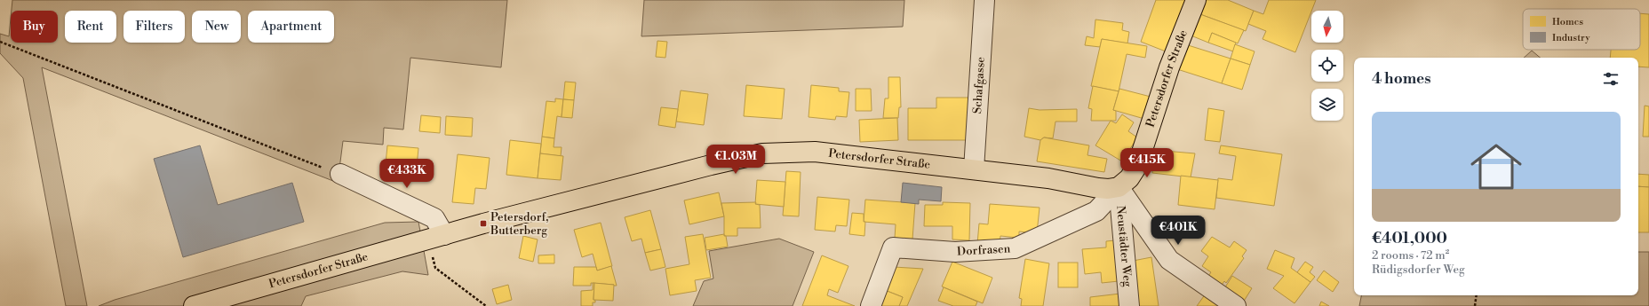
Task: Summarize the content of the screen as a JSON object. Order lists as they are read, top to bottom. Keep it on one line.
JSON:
{"streets":{"main road":["Petersdorfer Straße"],"street":["Schafgasse","Neustädter Weg","Dorfrasen"]},"crossings":[["Petersdorfer Straße","Schafgasse"],["Petersdorfer Straße","Neustädter Weg"],["Petersdorfer Straße","Dorfrasen"],["Neustädter Weg","Dorfrasen"]],"places":{"transit":["Petersdorf, Butterberg"]},"legend":["Homes","Industry"],"north":"bottom","page":{"chip":["Buy","Rent","Filters","New","Apartment"],"heading":"4 homes","list":[{"name":"€401,000","note":"2 rooms · 72 m² · Rüdigsdorfer Weg"}],"price":["€1.03M","€415K","€433K","€401K"]}}
